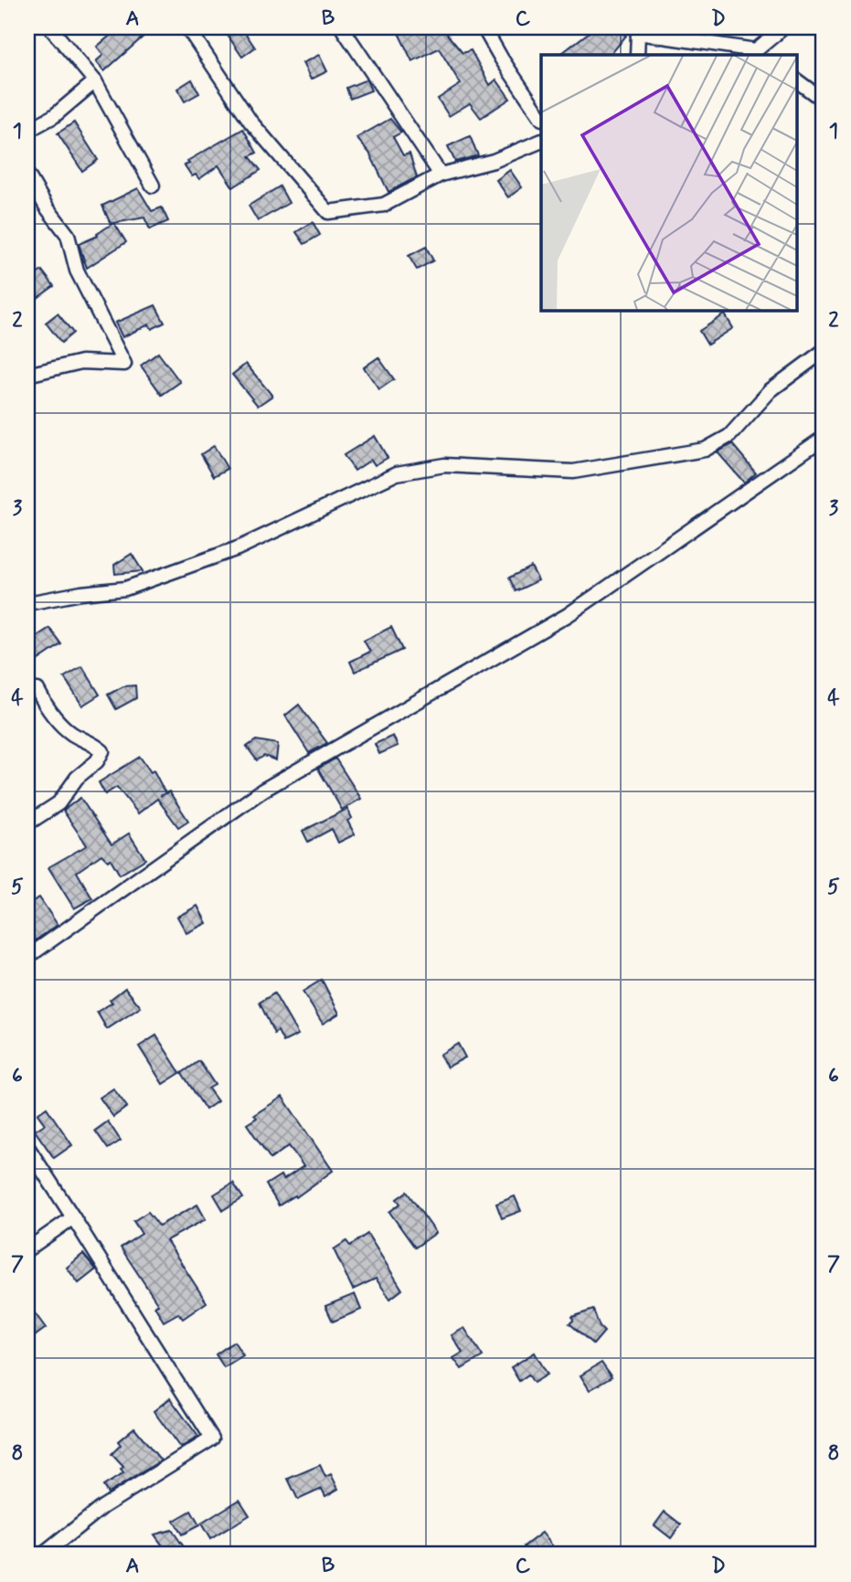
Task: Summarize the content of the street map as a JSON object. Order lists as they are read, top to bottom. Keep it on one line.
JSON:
{"grid":{"columns":["A","B","C","D"],"rows":["1","2","3","4","5","6","7","8"]}}
